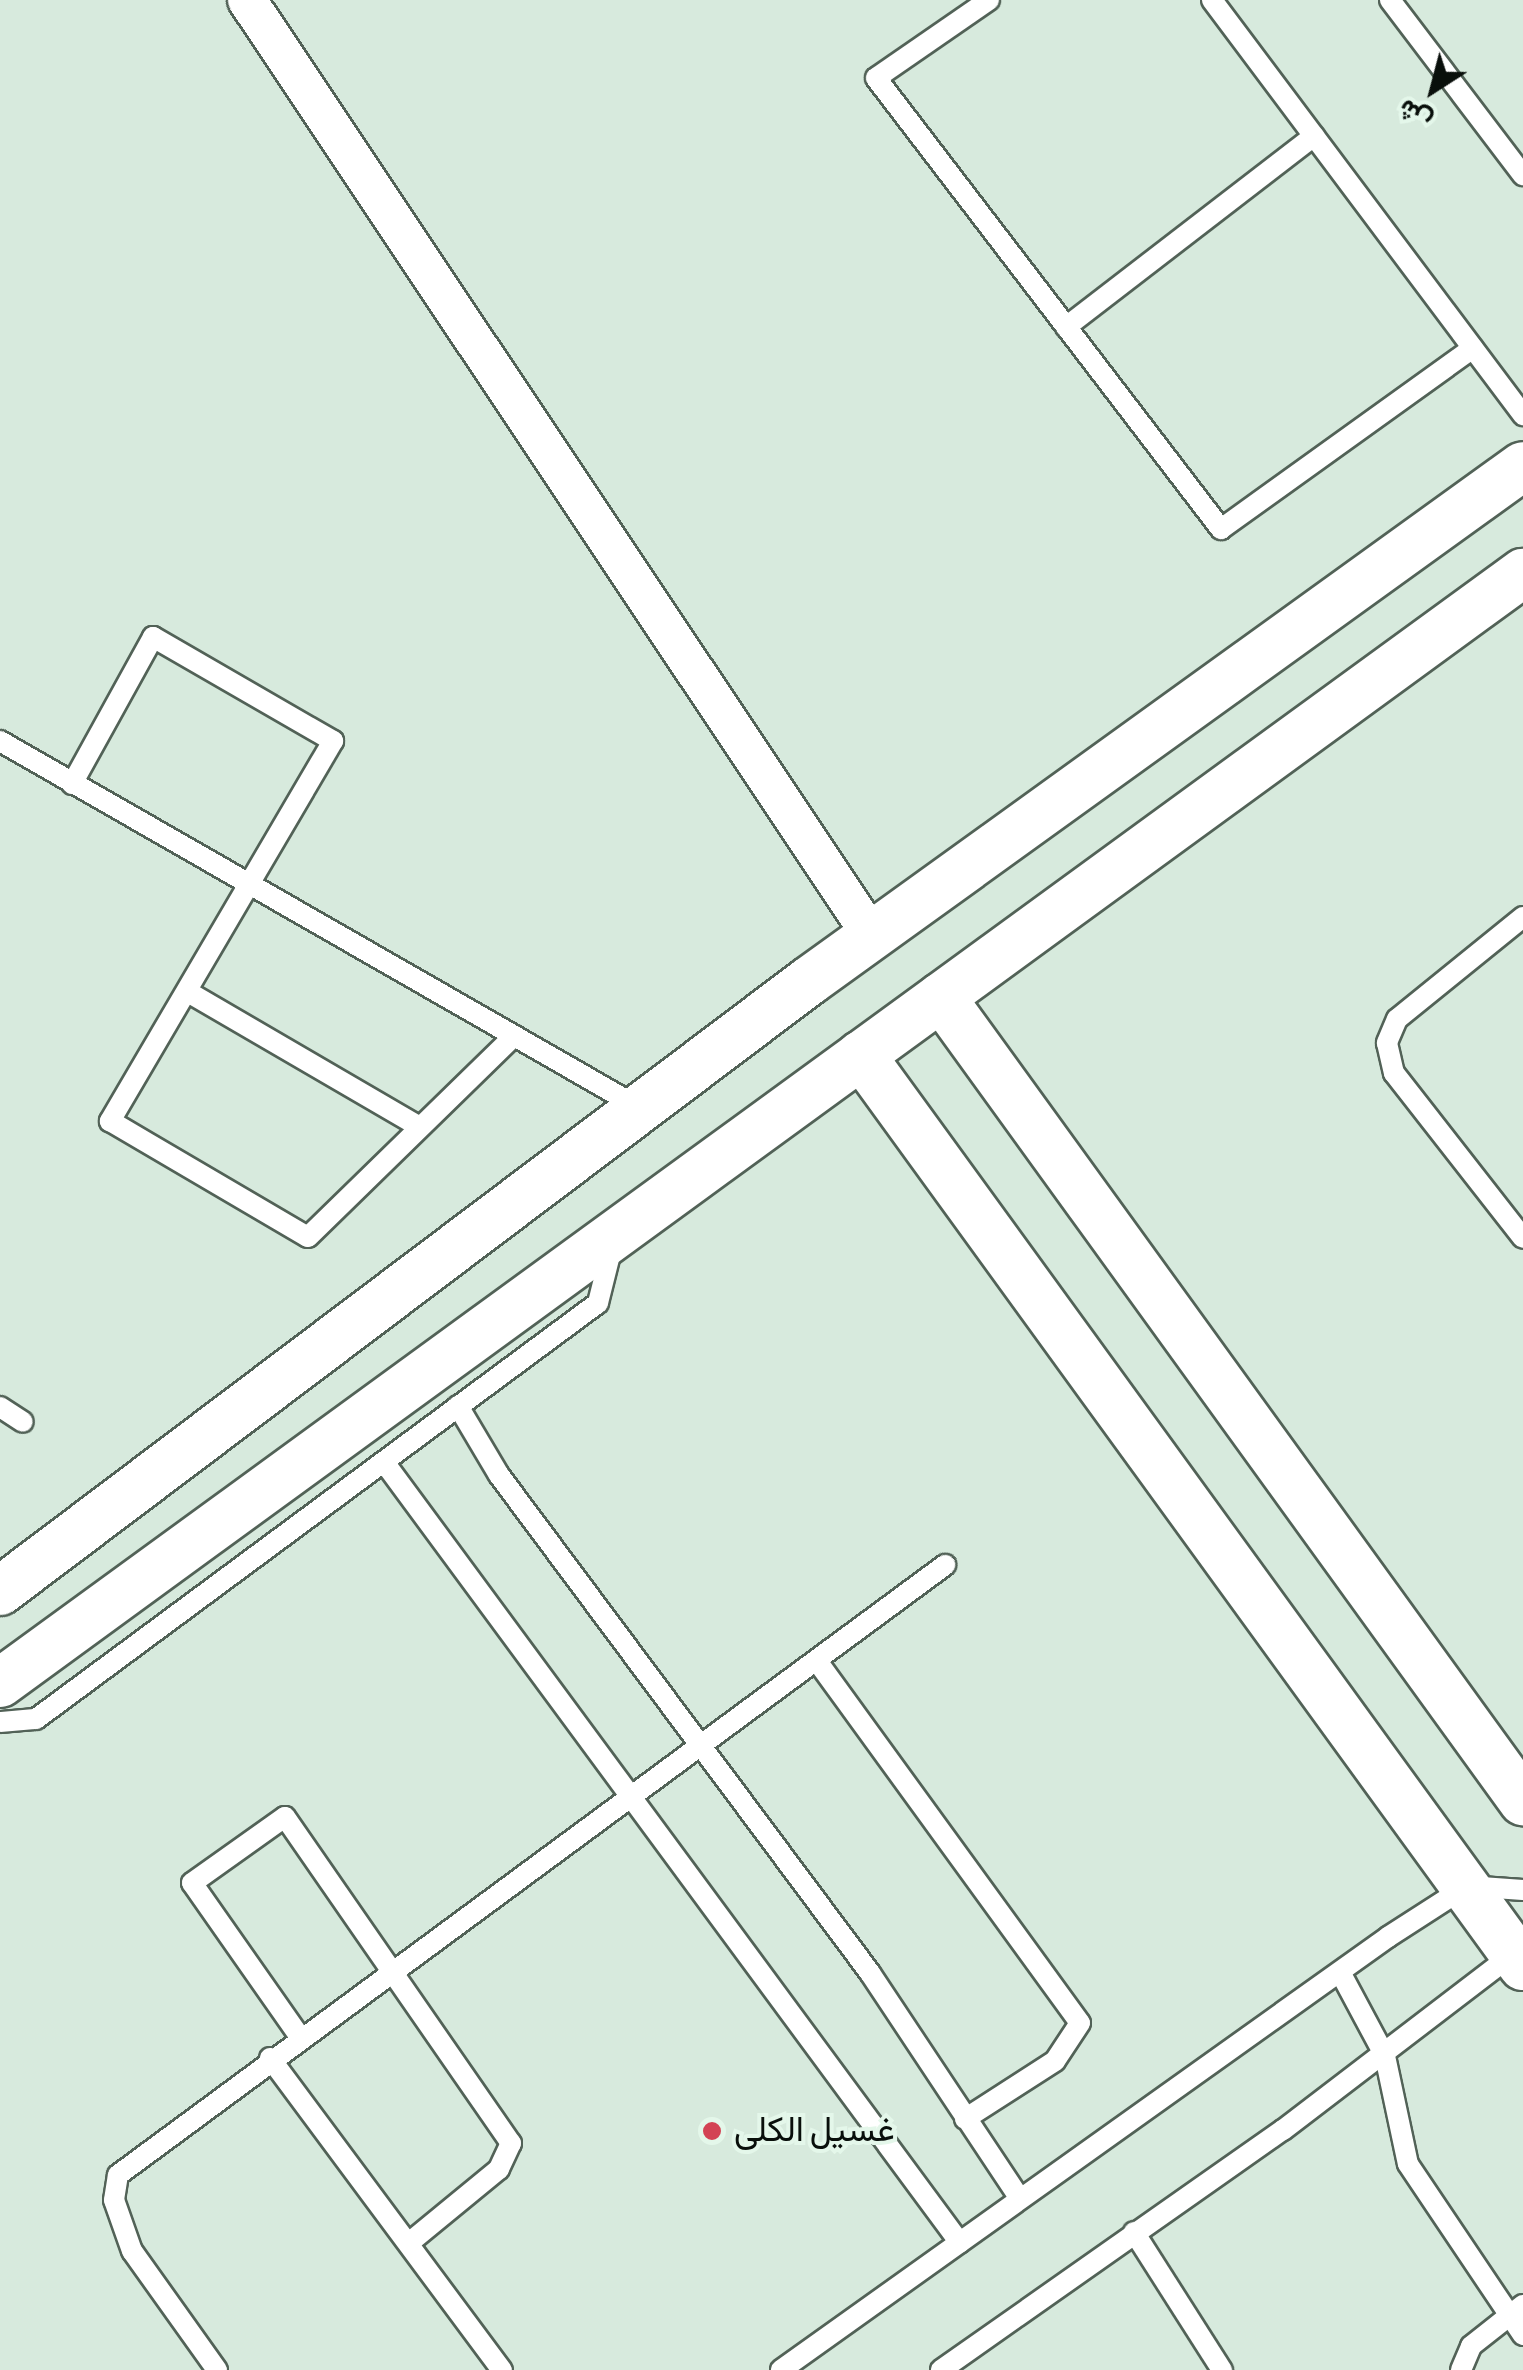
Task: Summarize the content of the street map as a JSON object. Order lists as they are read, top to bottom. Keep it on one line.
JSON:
{"places":["غسيل الكلى"],"north":"bottom left"}
